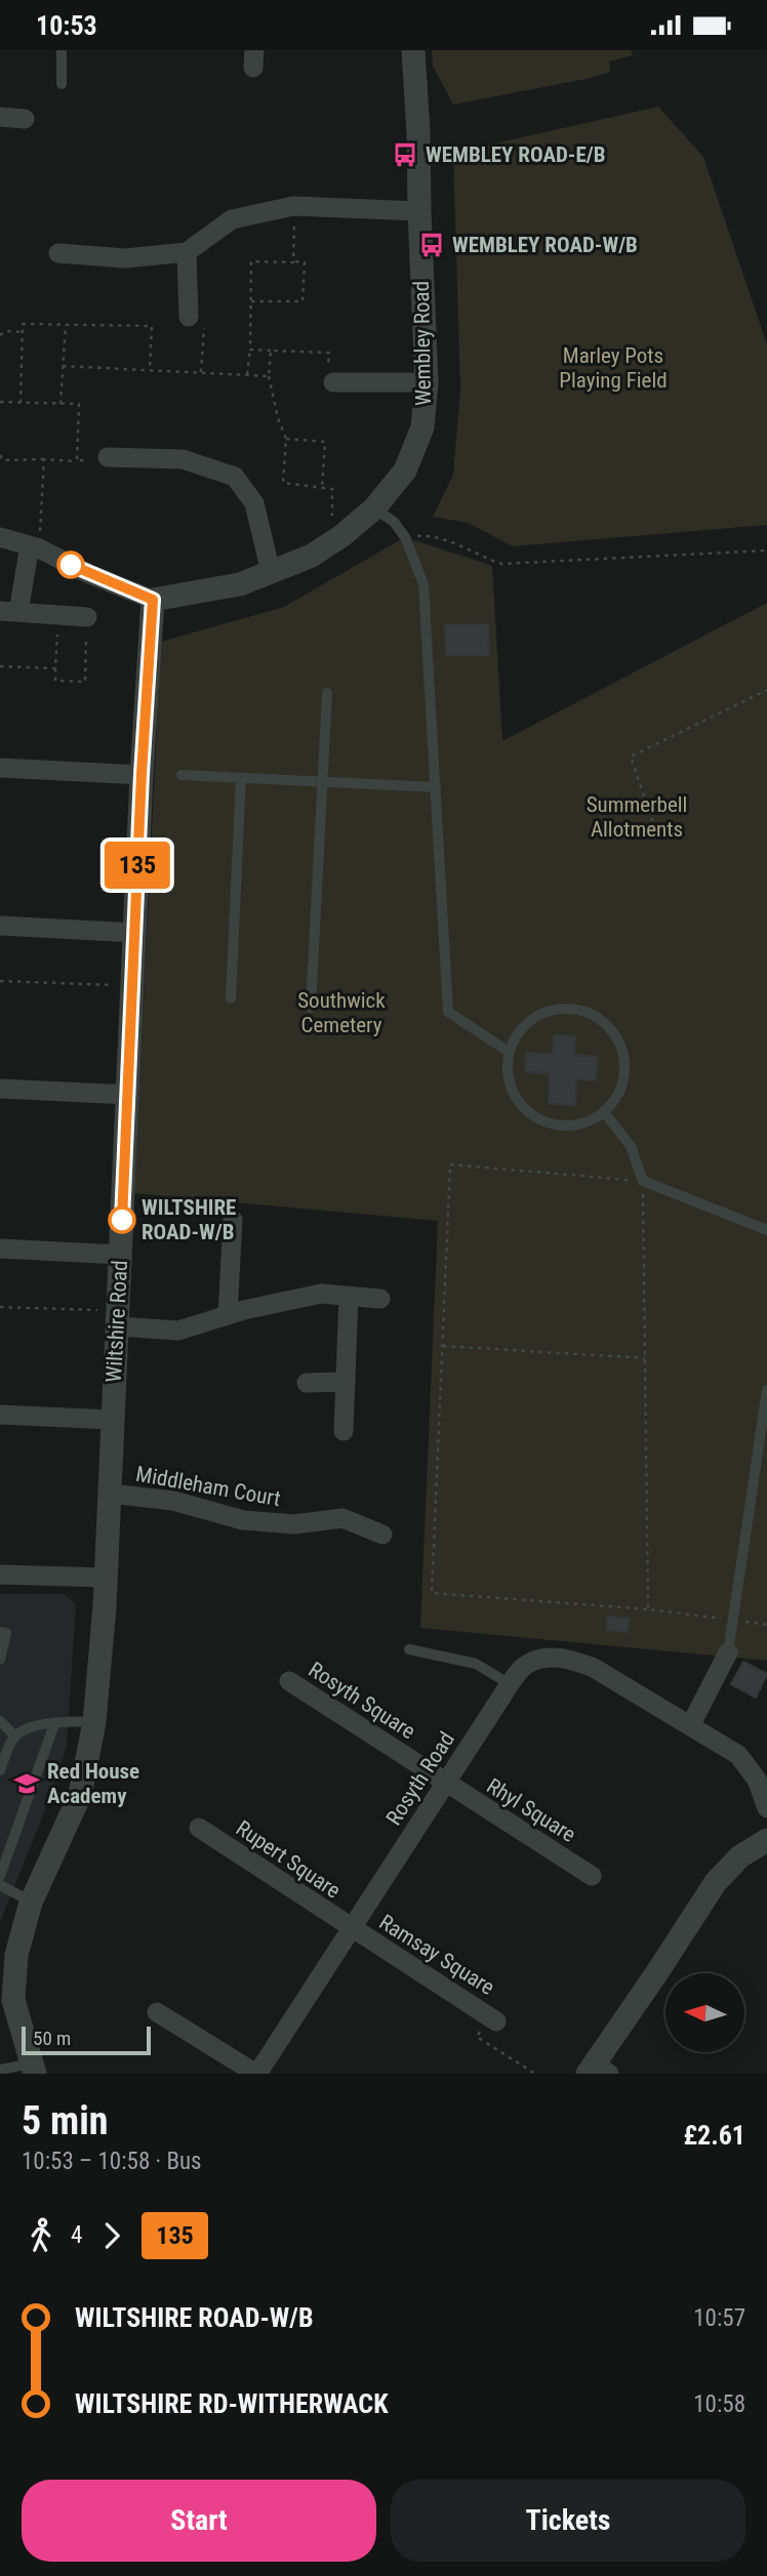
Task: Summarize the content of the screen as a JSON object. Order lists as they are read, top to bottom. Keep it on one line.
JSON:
{"streets":{"street":["Wembley Road","Wiltshire Road","Middleham Court","Rosyth Square","Rosyth Road","Rhyl Square","Rupert Square","Ramsay Square"]},"crossings":[["Wembley Road","Wiltshire Road"],["Wiltshire Road","Middleham Court"],["Rosyth Square","Rosyth Road"],["Rosyth Square","Rhyl Square"],["Rosyth Road","Rhyl Square"],["Rosyth Road","Rupert Square"],["Rosyth Road","Ramsay Square"],["Rupert Square","Ramsay Square"]],"parks":["Marley Pots Playing Field","Summerbell Allotments","Southwick Cemetery"],"places":{"bus stop":["WEMBLEY ROAD-E/B","WEMBLEY ROAD-W/B"],"other":["WILTSHIRE ROAD-W/B"],"school or university":["Red House Academy"]},"lines":["bus line 135"],"scale_bar":"50 m","north":"left","page":{"status":"10:53","on_map":"135","scale":"50 m","heading":["5 min","10:53 – 10:58 · Bus","£2.61"],"legs":["4","135"],"list":[{"name":"WILTSHIRE ROAD-W/B","value":"10:57"},{"name":"WILTSHIRE RD-WITHERWACK","value":"10:58"}],"buttons":["Start","Tickets"]}}
